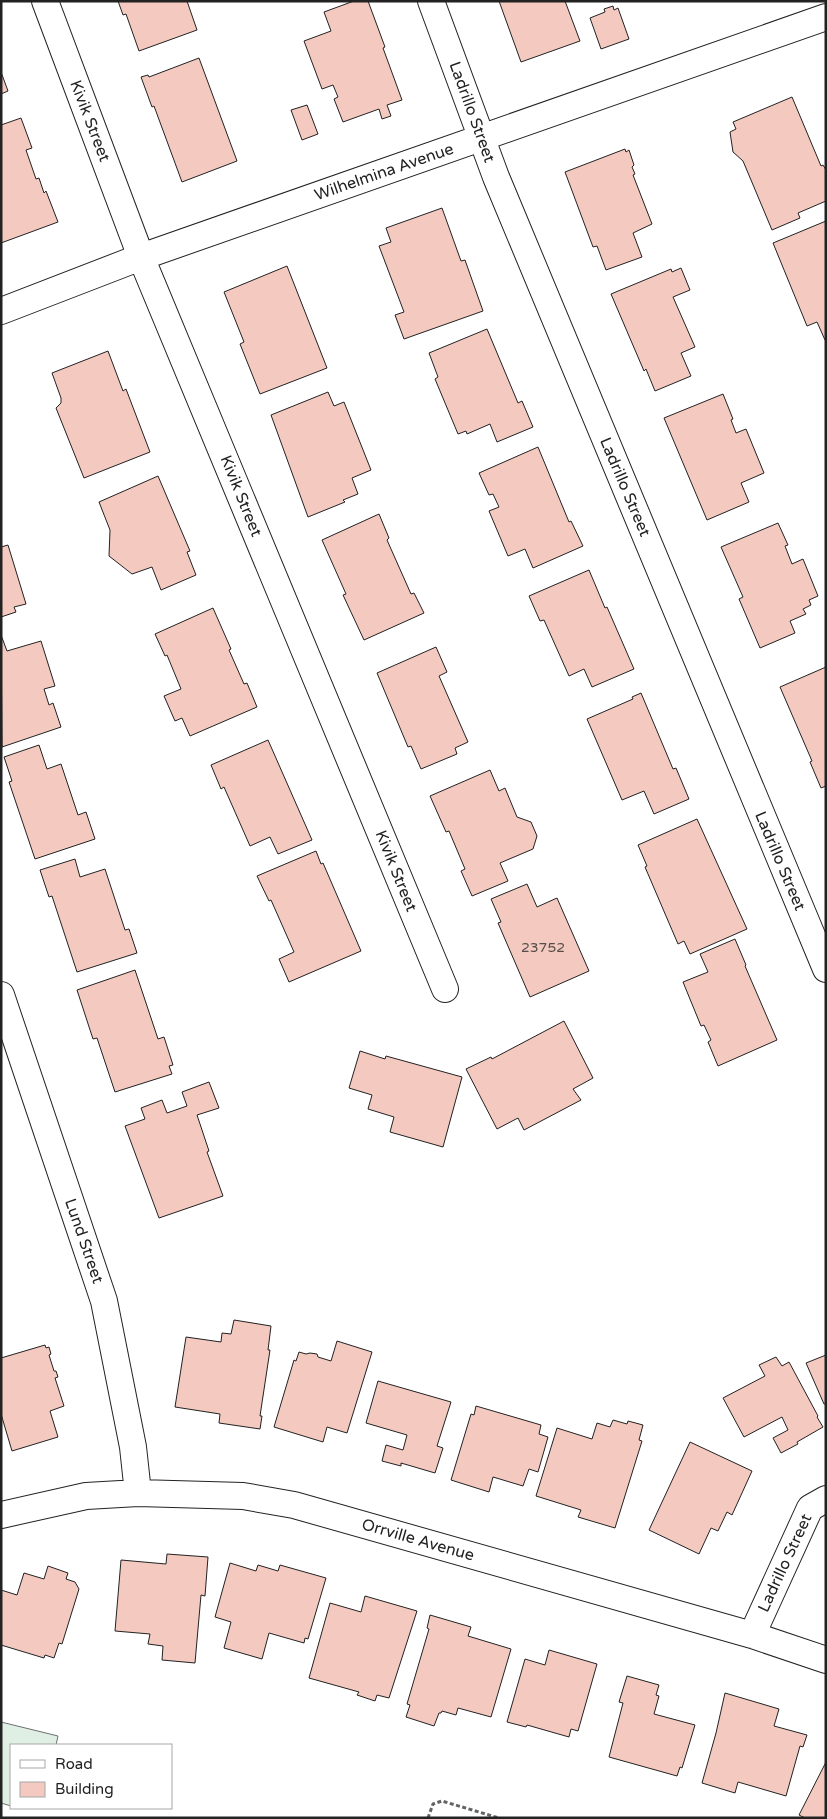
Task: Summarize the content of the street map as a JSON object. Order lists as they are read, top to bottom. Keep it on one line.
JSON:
{"streets":{"street":["Ladrillo Street","Kivik Street","Wilhelmina Avenue","Lund Street","Orrville Avenue"]},"crossings":[["Ladrillo Street","Wilhelmina Avenue"],["Ladrillo Street","Orrville Avenue"],["Kivik Street","Wilhelmina Avenue"],["Lund Street","Orrville Avenue"]],"house_numbers":["23752"],"legend":["Road","Building"]}
